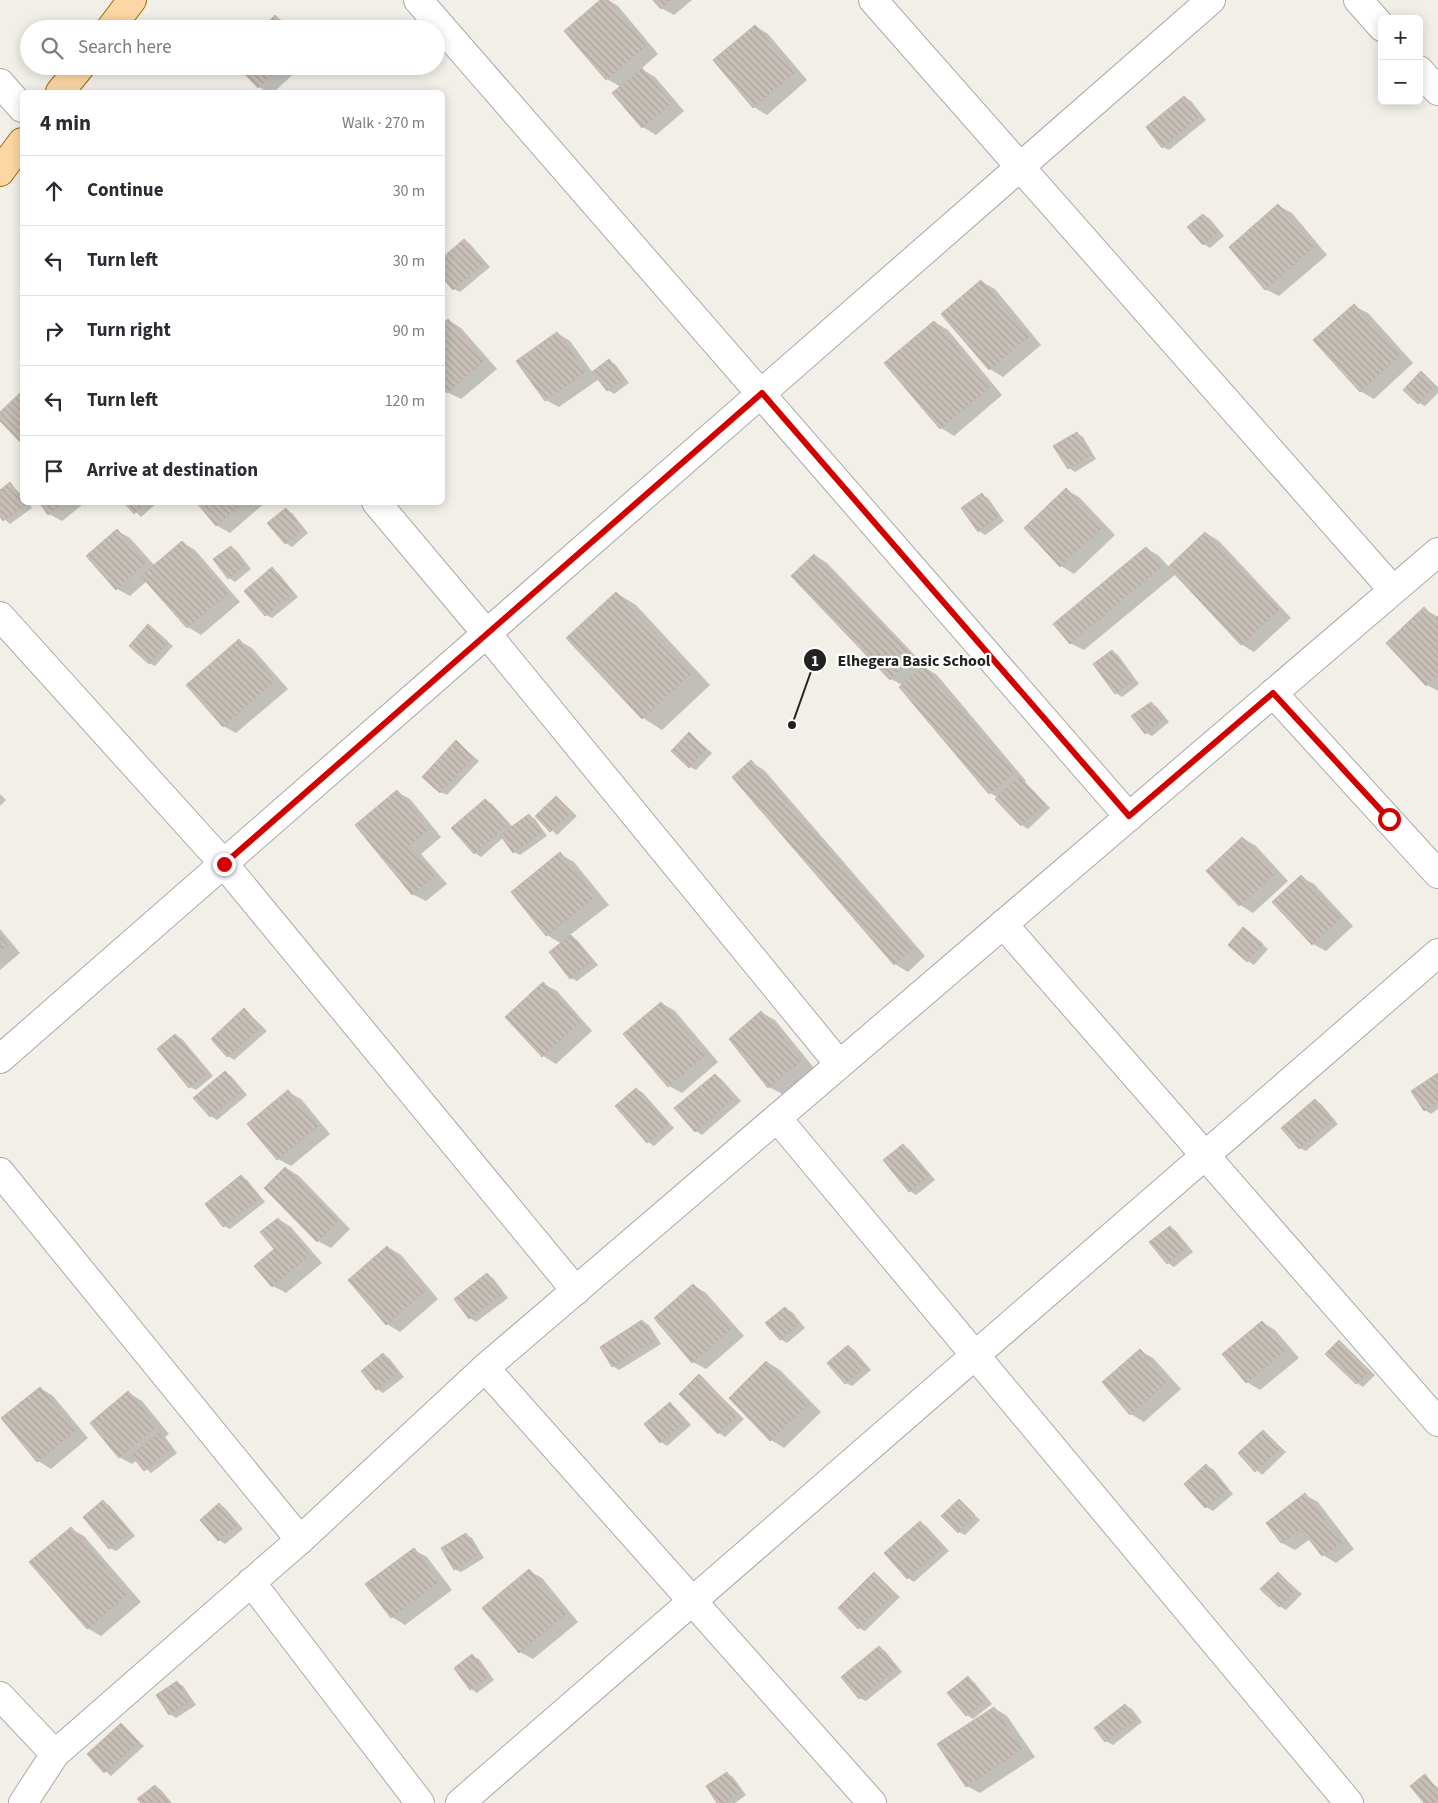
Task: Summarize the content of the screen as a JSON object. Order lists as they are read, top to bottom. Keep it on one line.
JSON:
{"places":["Elhegera Basic School"],"page":{"map_buttons":["+","−"],"search":"Search here","heading":["4 min","Walk · 270 m"],"list":[["Continue","30 m"],["Turn left","30 m"],["Turn right","90 m"],["Turn left","120 m"],"Arrive at destination"]}}
